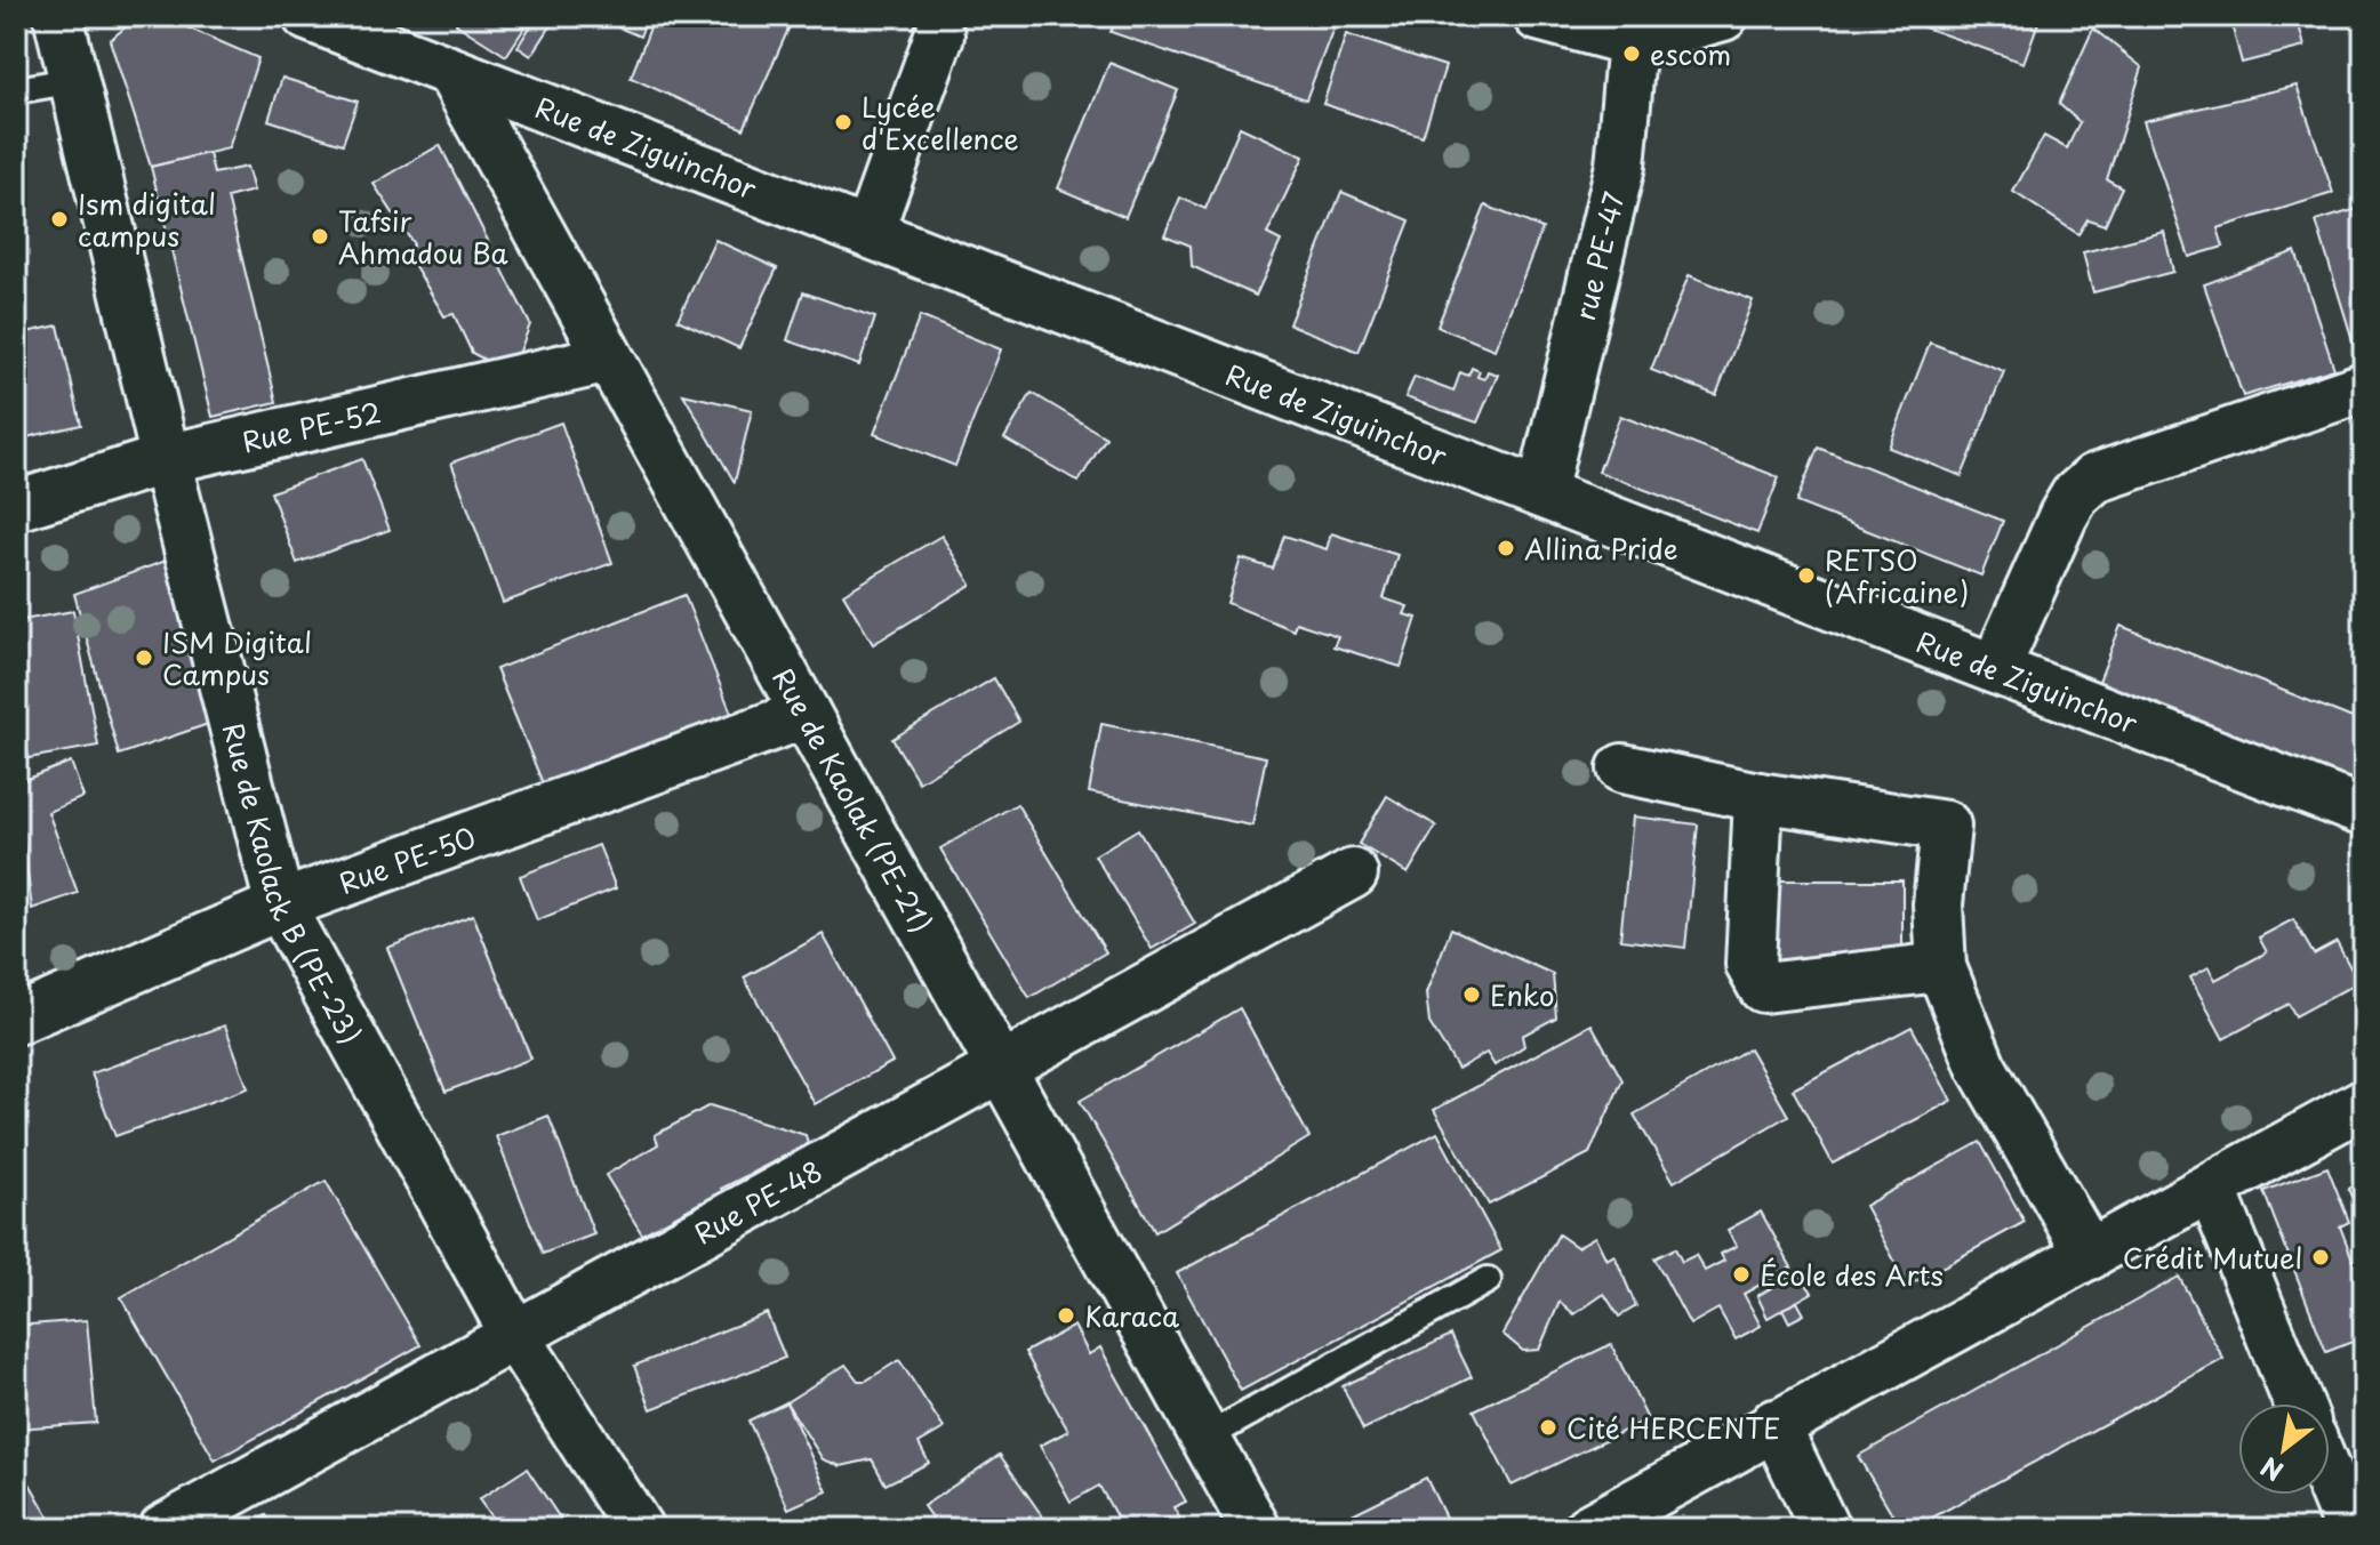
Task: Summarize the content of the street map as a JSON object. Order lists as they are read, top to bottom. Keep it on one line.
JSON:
{"streets":{"street":["Rue de Ziguinchor","rue PE-47","Rue PE-52","Rue de Kaolak (PE-21)","Rue PE-50","Rue de Kaolack B (PE-23)","Rue PE-48"]},"crossings":[["Rue de Ziguinchor","rue PE-47"],["Rue de Ziguinchor","Rue de Kaolak (PE-21)"],["Rue PE-52","Rue de Kaolak (PE-21)"],["Rue PE-52","Rue de Kaolack B (PE-23)"],["Rue de Kaolak (PE-21)","Rue PE-50"],["Rue de Kaolak (PE-21)","Rue PE-48"],["Rue PE-50","Rue de Kaolack B (PE-23)"],["Rue de Kaolack B (PE-23)","Rue PE-48"]],"places":["escom","Lycée d'Excellence","Ism digital campus","Tafsir Ahmadou Ba","Allina Pride","RETSO (Africaine)","ISM Digital Campus","Enko","Crédit Mutuel","École des Arts","Karaca","Cité HERCENTE"],"north":"bottom left"}
